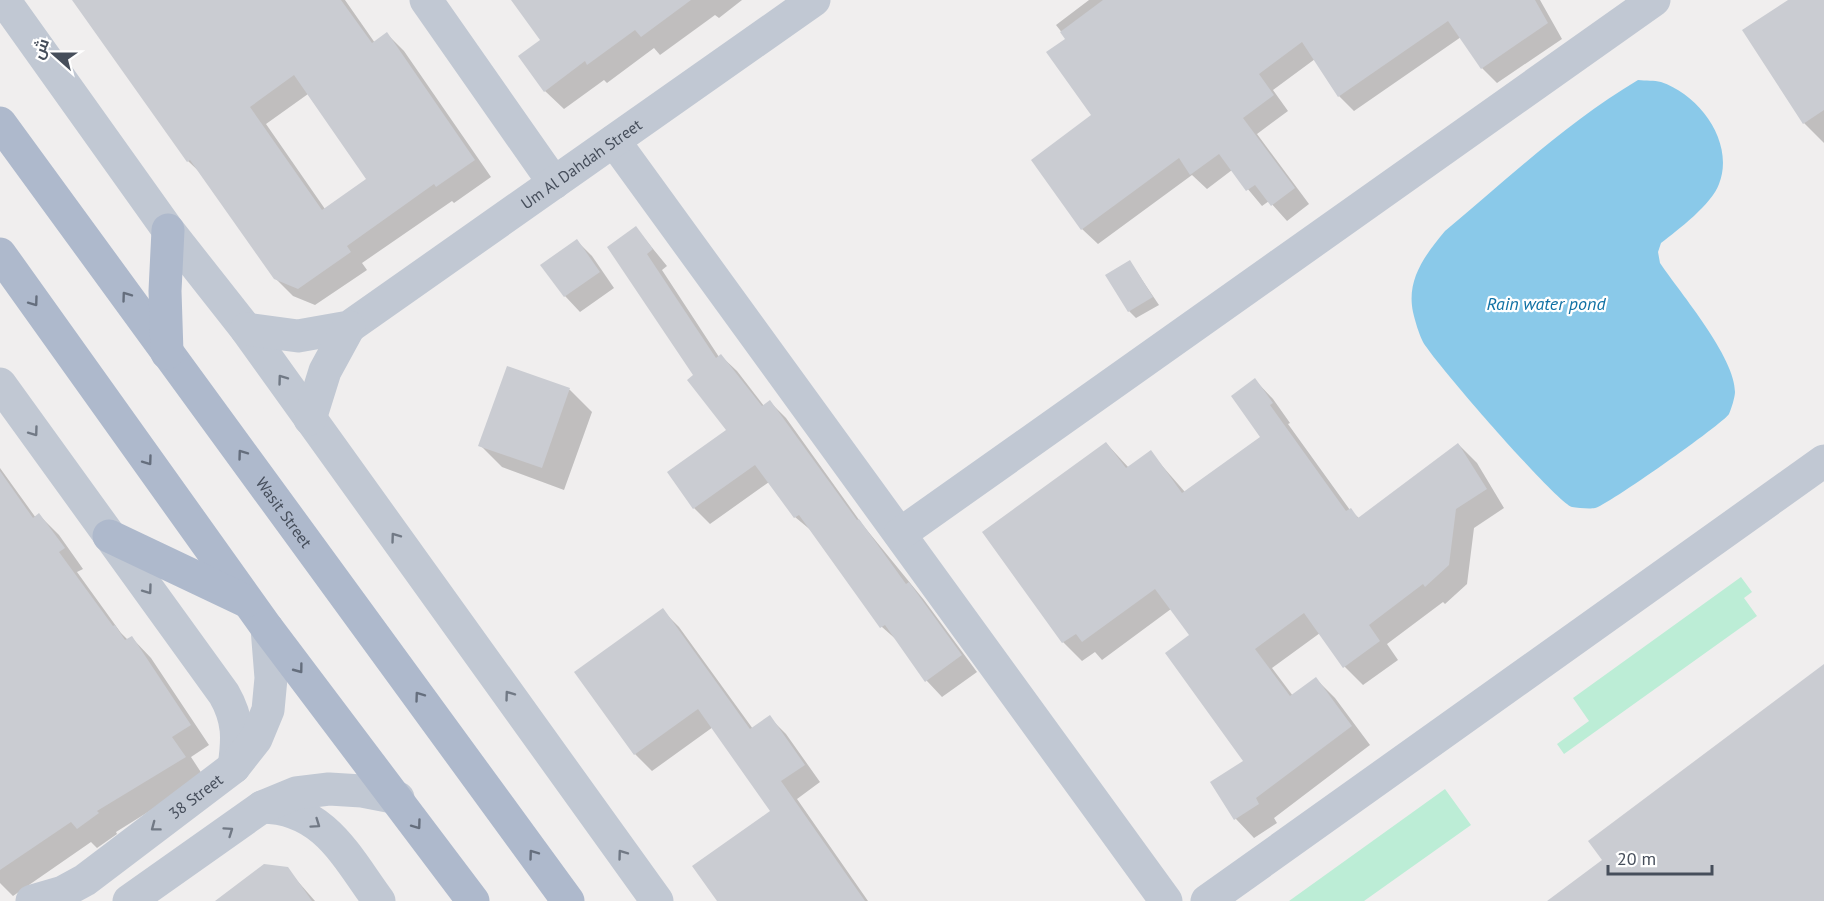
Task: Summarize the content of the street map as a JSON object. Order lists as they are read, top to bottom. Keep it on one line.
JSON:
{"streets":{"main road":["Wasit Street"],"street":["Um Al Dahdah Street","38 Street"]},"water":["Rain water pond"],"scale_bar":"20 m","north":"left"}
